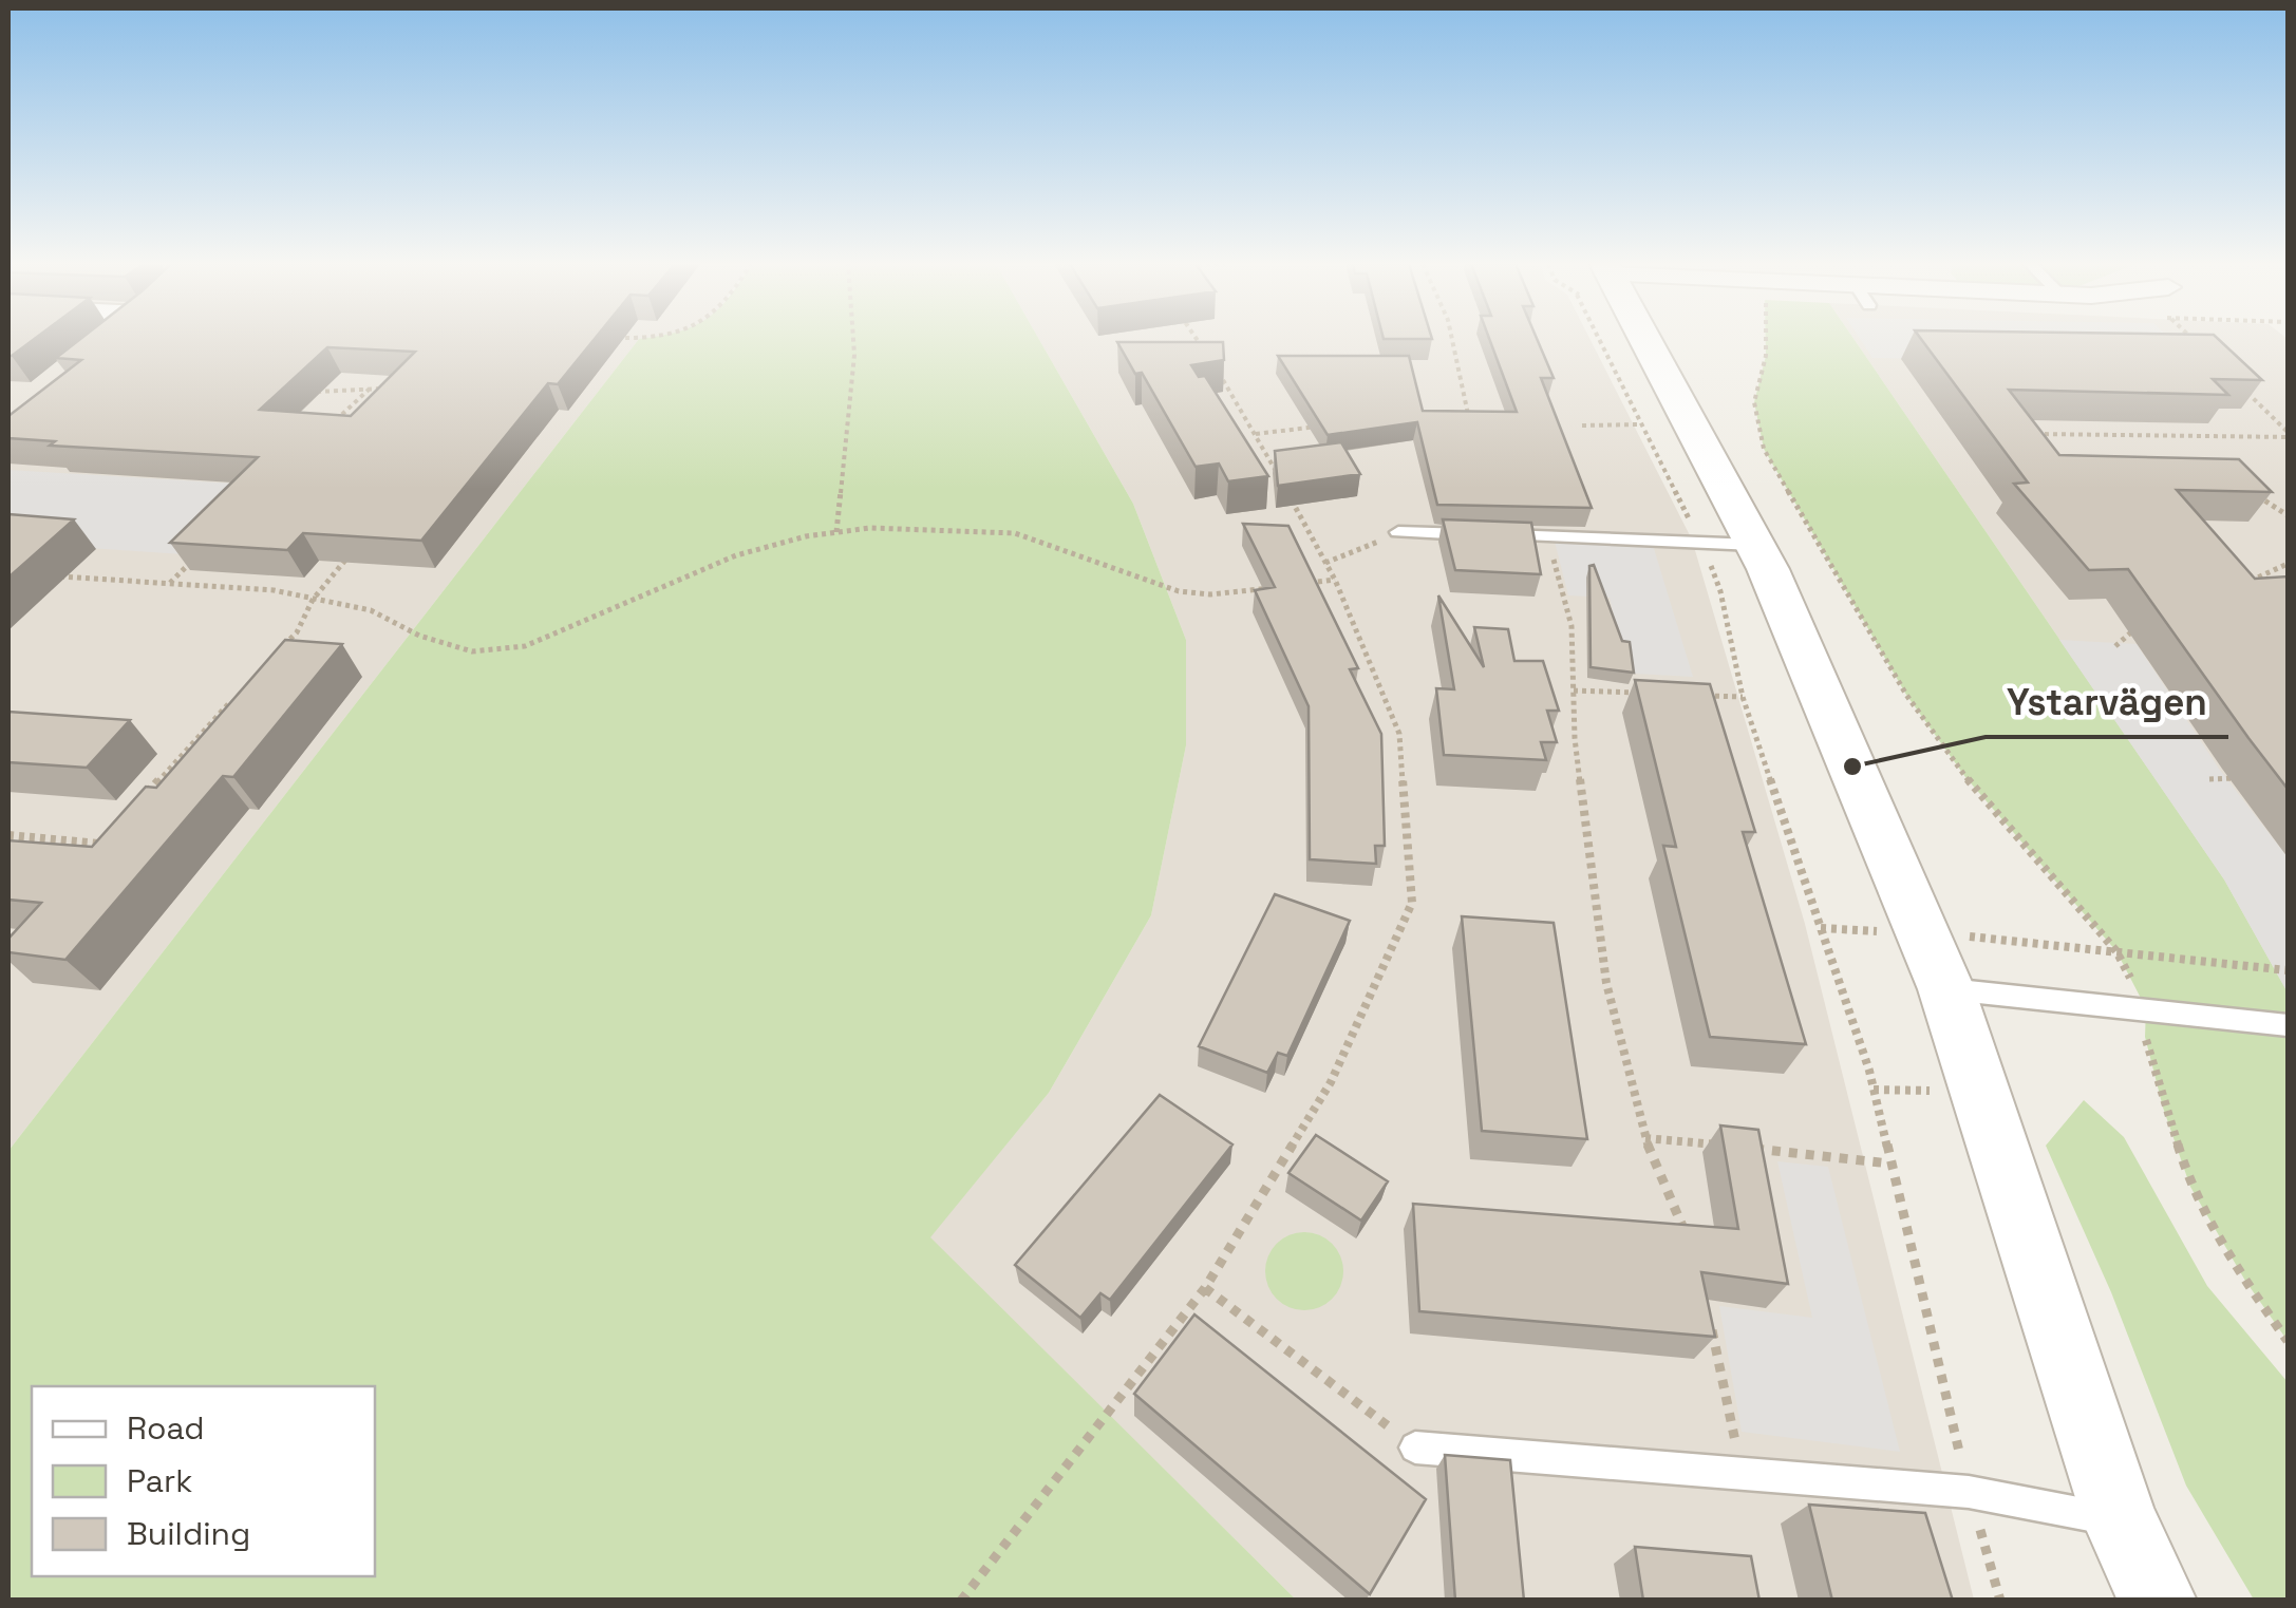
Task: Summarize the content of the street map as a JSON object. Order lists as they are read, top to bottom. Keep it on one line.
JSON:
{"places":["Ystarvägen"],"legend":["Road","Park","Building"]}
